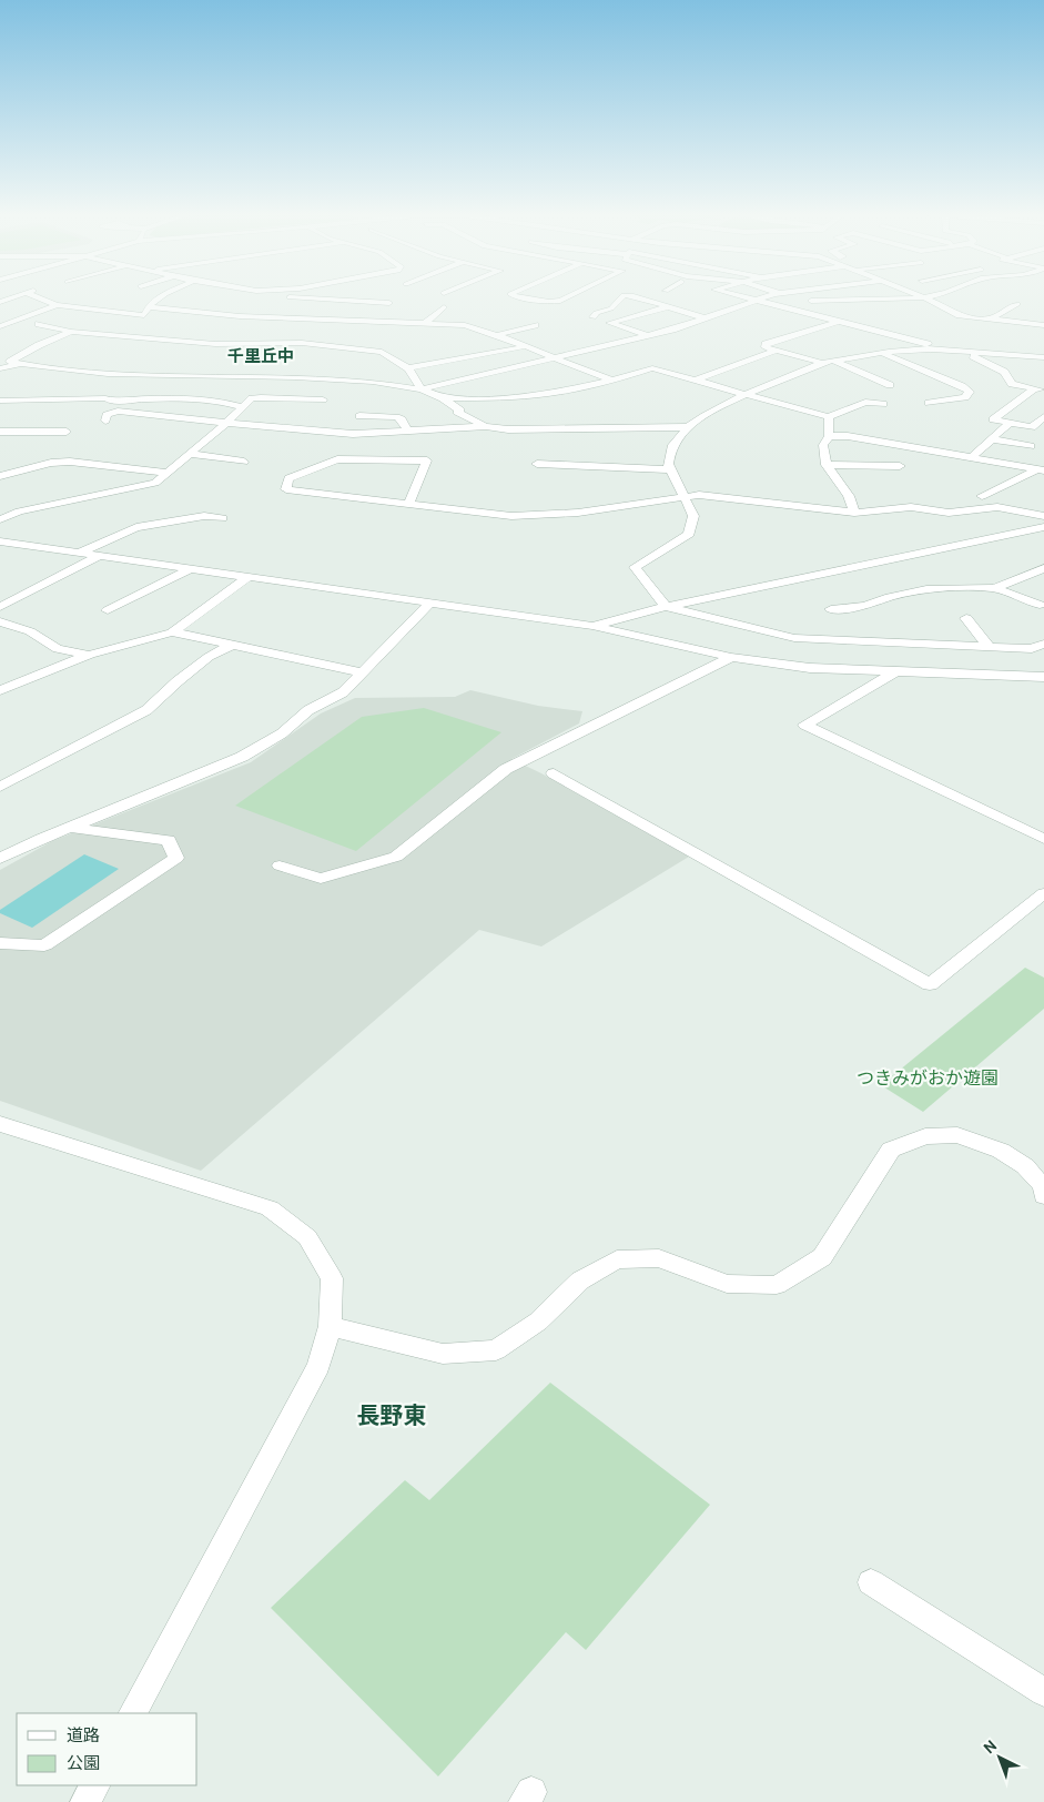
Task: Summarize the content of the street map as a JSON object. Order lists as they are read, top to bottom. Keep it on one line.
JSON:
{"districts":["千里丘中","長野東"],"parks":["つきみがおか遊園"],"legend":["道路","公園"],"north":"top left"}
